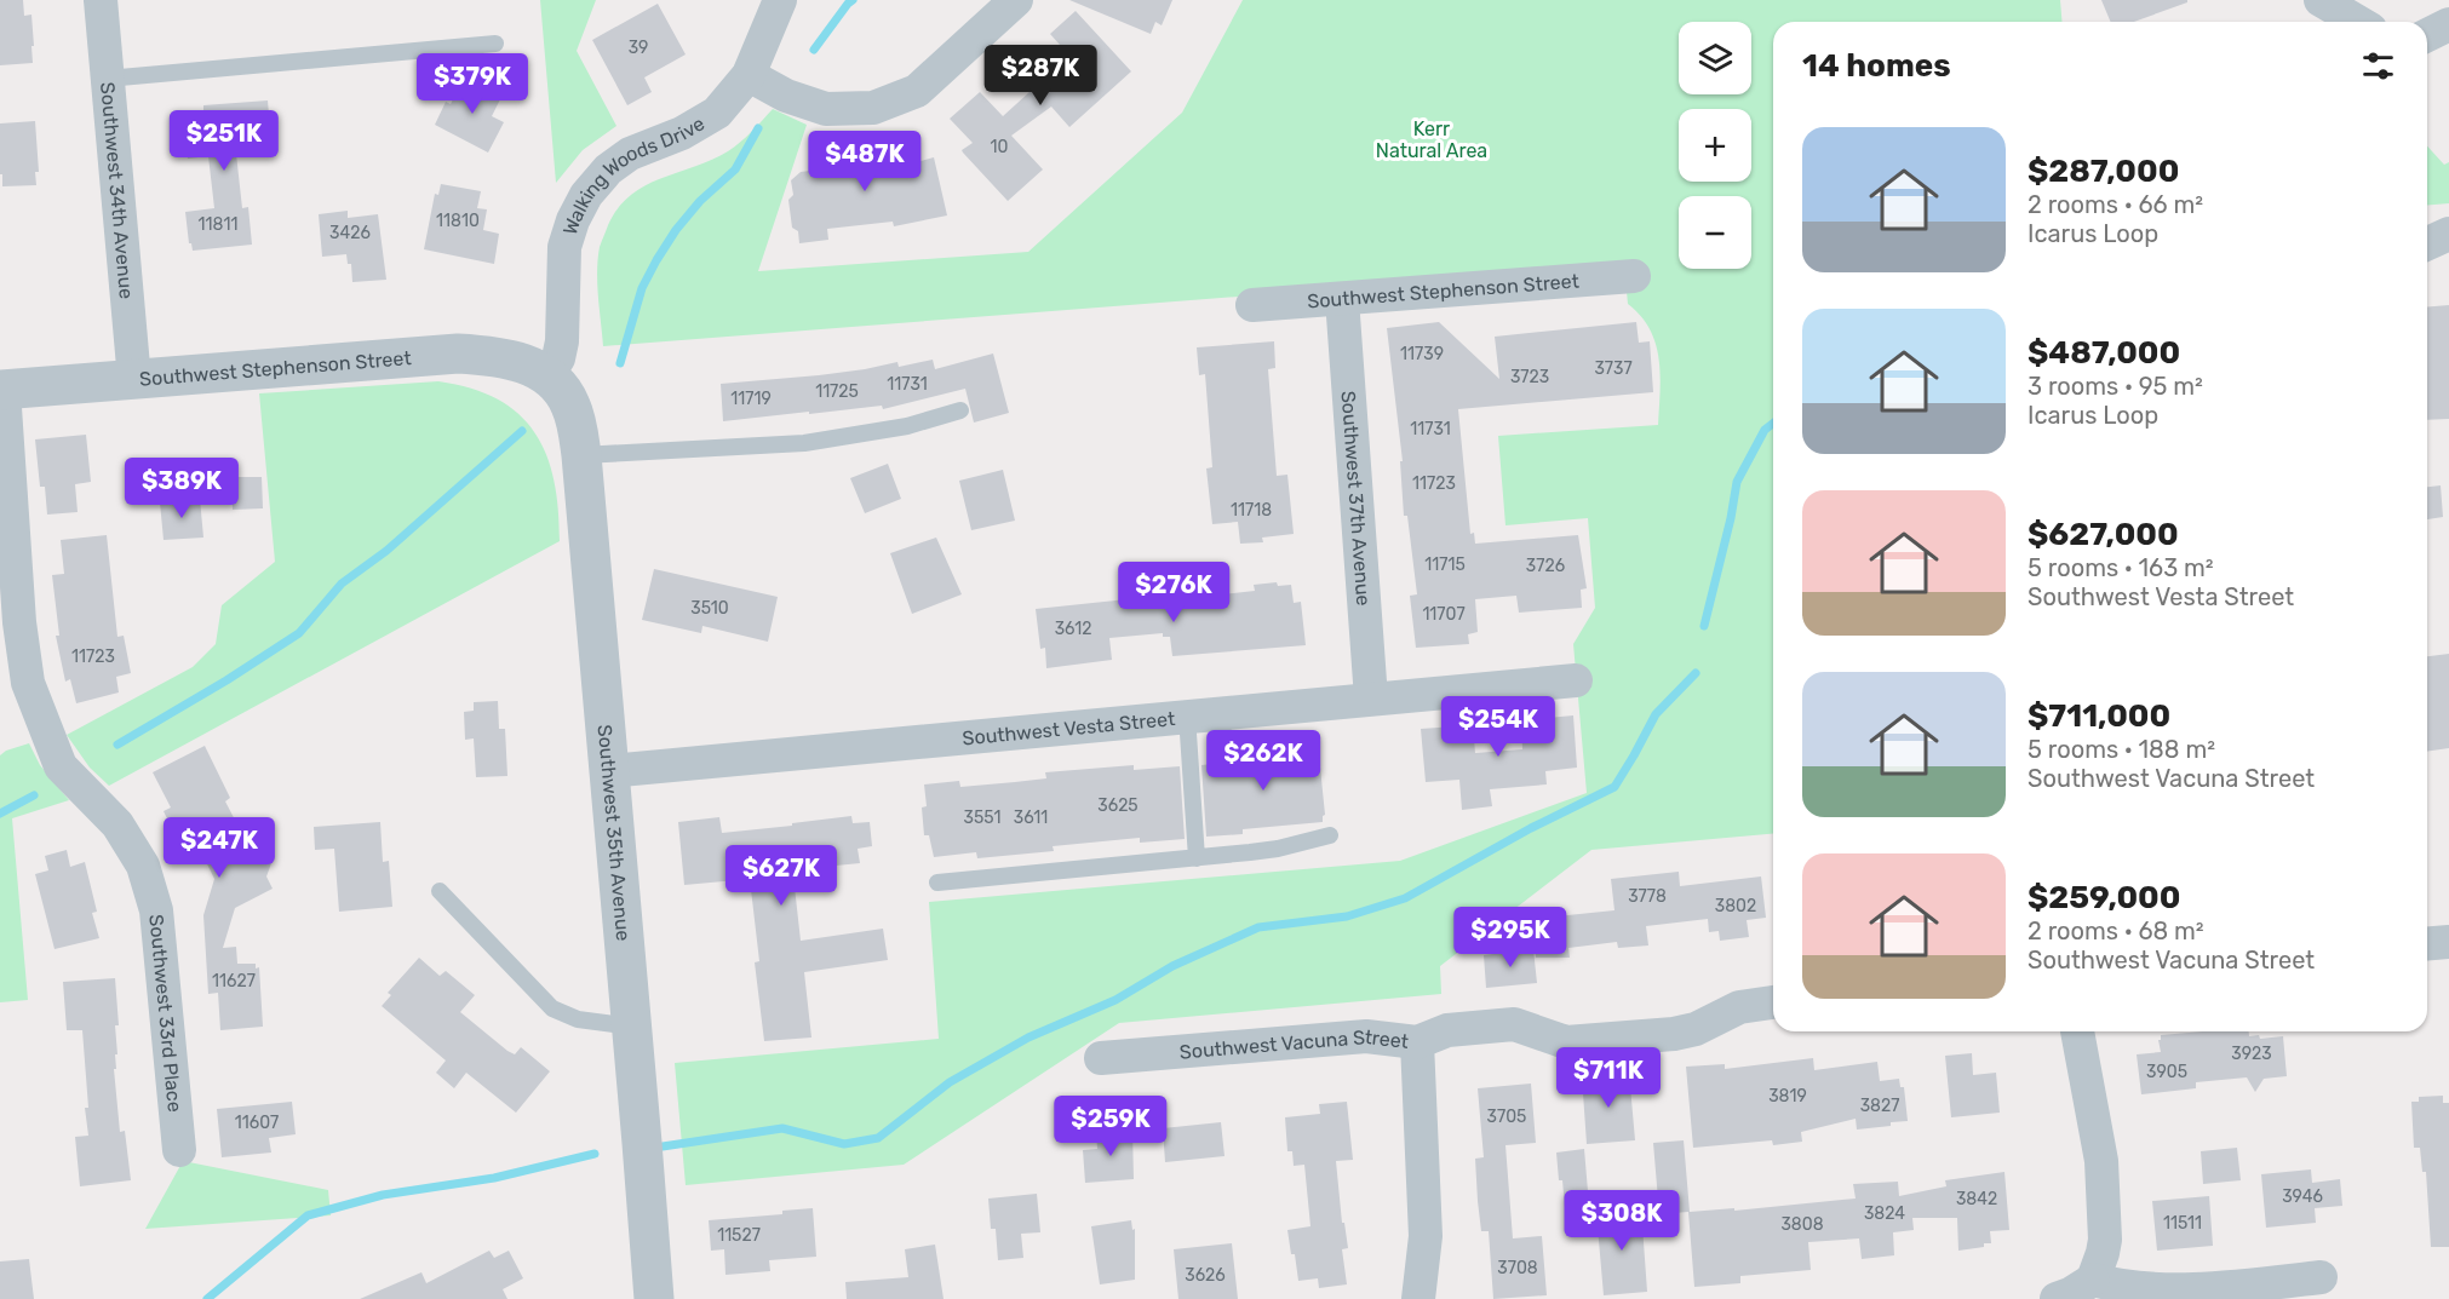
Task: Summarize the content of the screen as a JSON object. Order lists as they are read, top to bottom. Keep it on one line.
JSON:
{"streets":{"street":["Walking Woods Drive","Southwest 34th Avenue","Southwest Stephenson Street","Southwest 37th Avenue","Southwest Vesta Street","Southwest 35th Avenue","Southwest 33rd Place","Southwest Vacuna Street"]},"crossings":[["Walking Woods Drive","Southwest Stephenson Street"],["Walking Woods Drive","Southwest 35th Avenue"],["Southwest 34th Avenue","Southwest Stephenson Street"],["Southwest Stephenson Street","Southwest 37th Avenue"],["Southwest Stephenson Street","Southwest 35th Avenue"],["Southwest Stephenson Street","Southwest 33rd Place"],["Southwest 37th Avenue","Southwest Vesta Street"],["Southwest Vesta Street","Southwest 35th Avenue"]],"parks":["Kerr Natural Area"],"house_numbers":["39","10","11810","11811","3426","11739","3737","3723","11731","11725","11719","11731","11723","11718","11715","3726","3510","11707","3612","11723","3625","3551","3611","3778","3802","11627","3923","3905","3819","3827","3705","11607","3946","3842","3824","11511","3808","11527","3708","3626"],"page":{"map_buttons":["+","−"],"heading":"14 homes","price":["$287K","$379K","$251K","$487K","$389K","$276K","$254K","$262K","$247K","$627K","$295K","$711K","$259K","$308K"],"list":[{"name":"$287,000","note":"2 rooms · 66 m² · Icarus Loop"},{"name":"$487,000","note":"3 rooms · 95 m² · Icarus Loop"},{"name":"$627,000","note":"5 rooms · 163 m² · Southwest Vesta Street"},{"name":"$711,000","note":"5 rooms · 188 m² · Southwest Vacuna Street"},{"name":"$259,000","note":"2 rooms · 68 m² · Southwest Vacuna Street"}]}}
